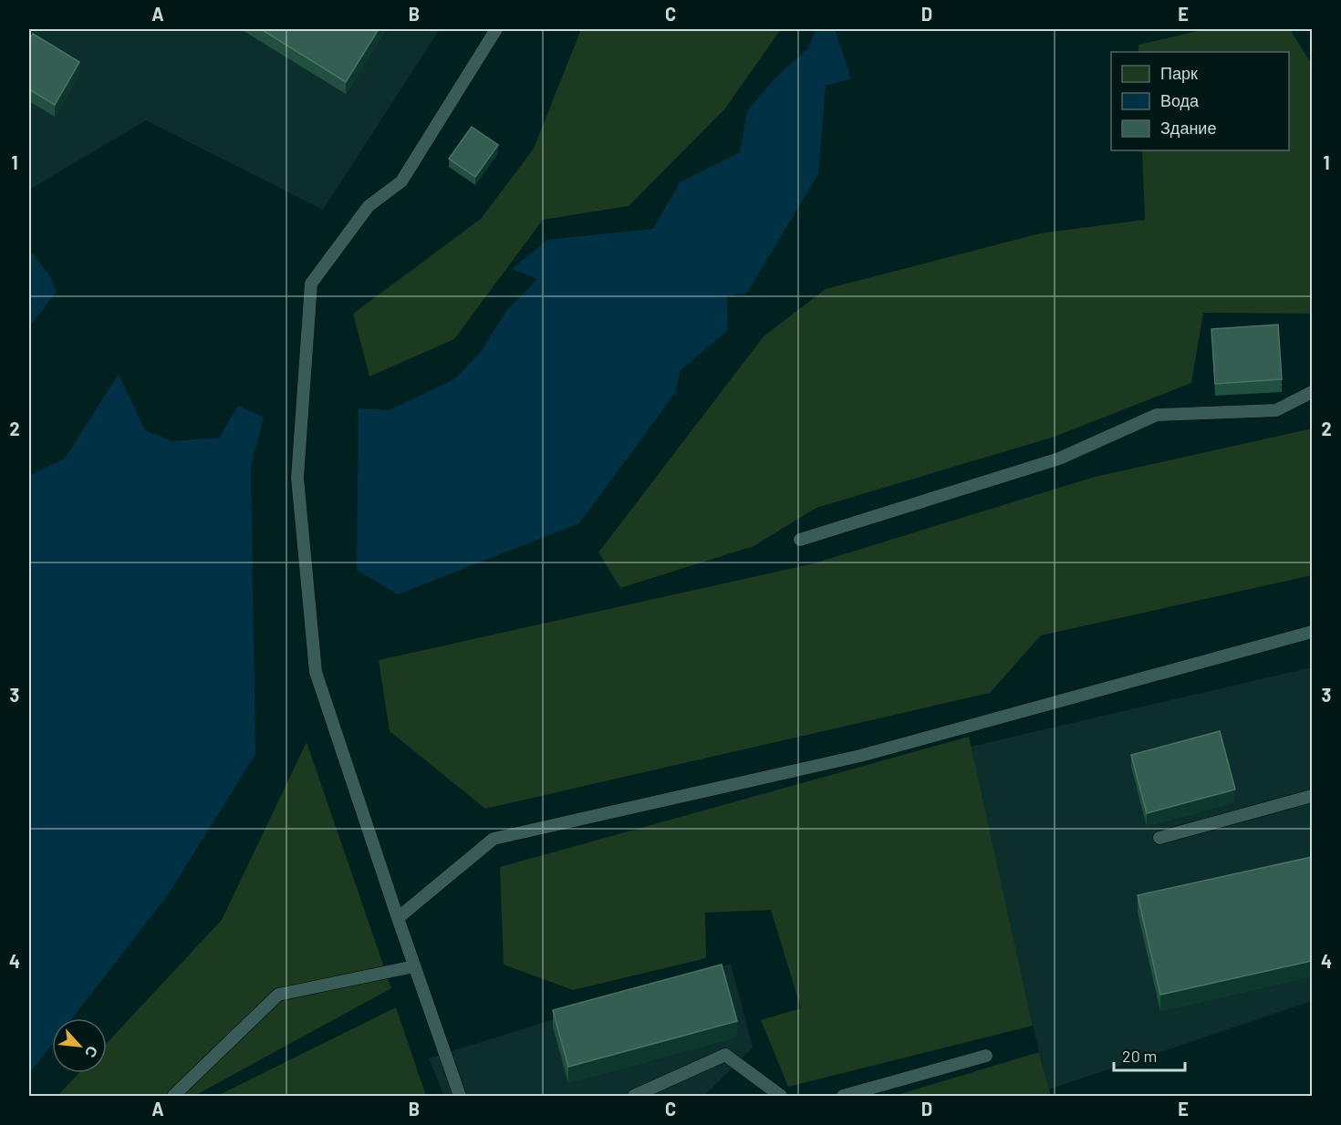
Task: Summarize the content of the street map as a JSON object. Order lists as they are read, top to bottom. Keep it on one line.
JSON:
{"legend":["Парк","Вода","Здание"],"scale_bar":"20 m","north":"bottom right","grid":{"columns":["A","B","C","D","E"],"rows":["1","2","3","4"]}}
